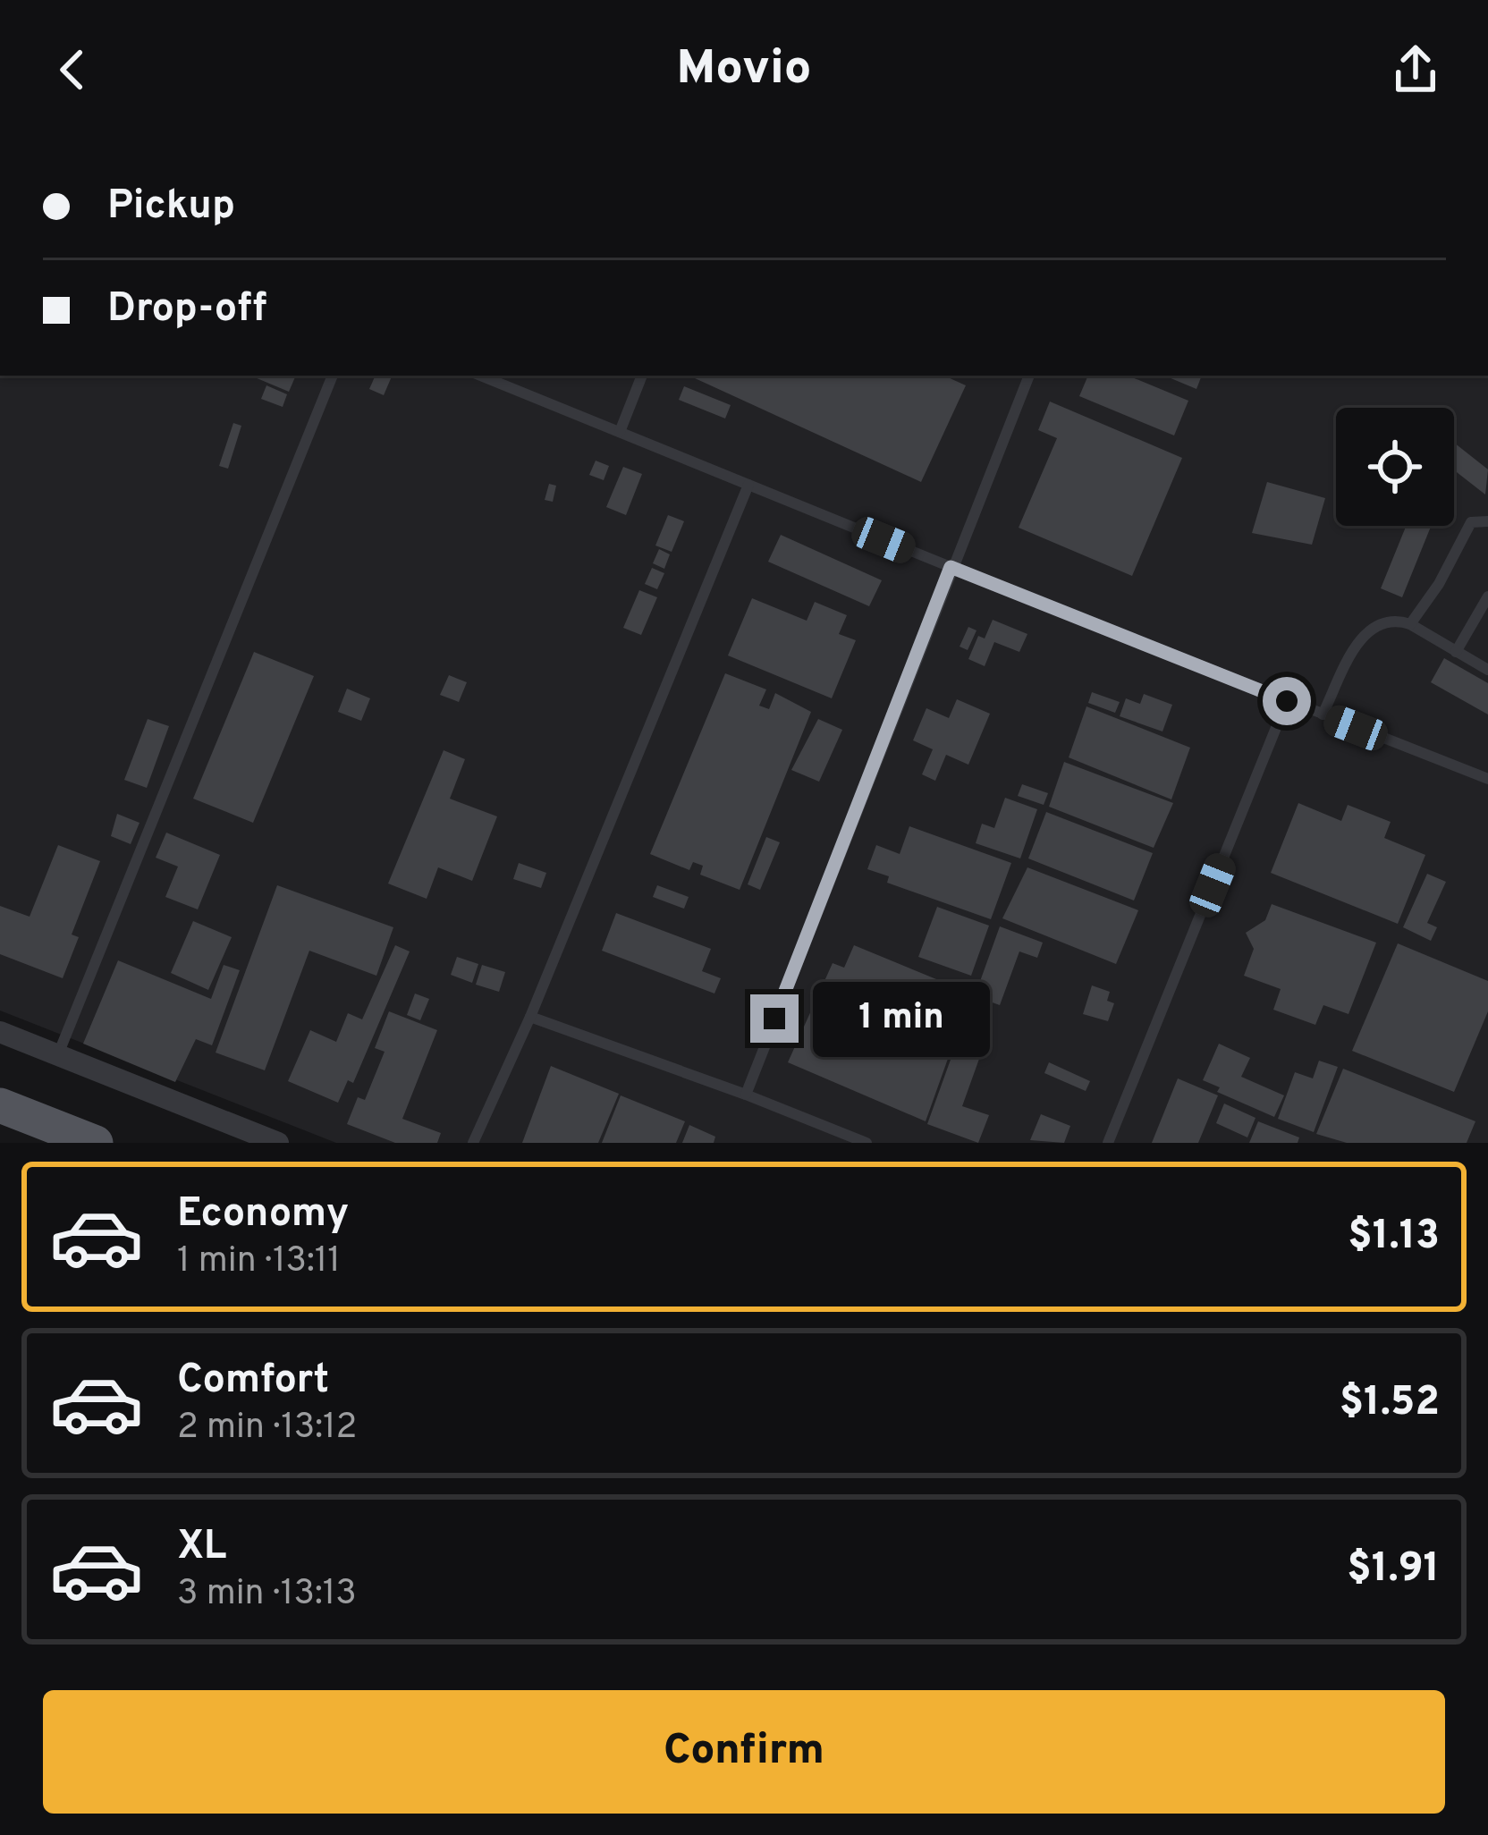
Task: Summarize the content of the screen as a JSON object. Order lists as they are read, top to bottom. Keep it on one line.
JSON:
{"page":{"header":"Movio","banner":["Pickup","Drop-off"],"bubble":"1 min","list":[{"name":"Economy","note":"1 min · 13:11","value":"$1.13"},{"name":"Comfort","note":"2 min · 13:12","value":"$1.52"},{"name":"XL","note":"3 min · 13:13","value":"$1.91"}],"buttons":"Confirm"}}
